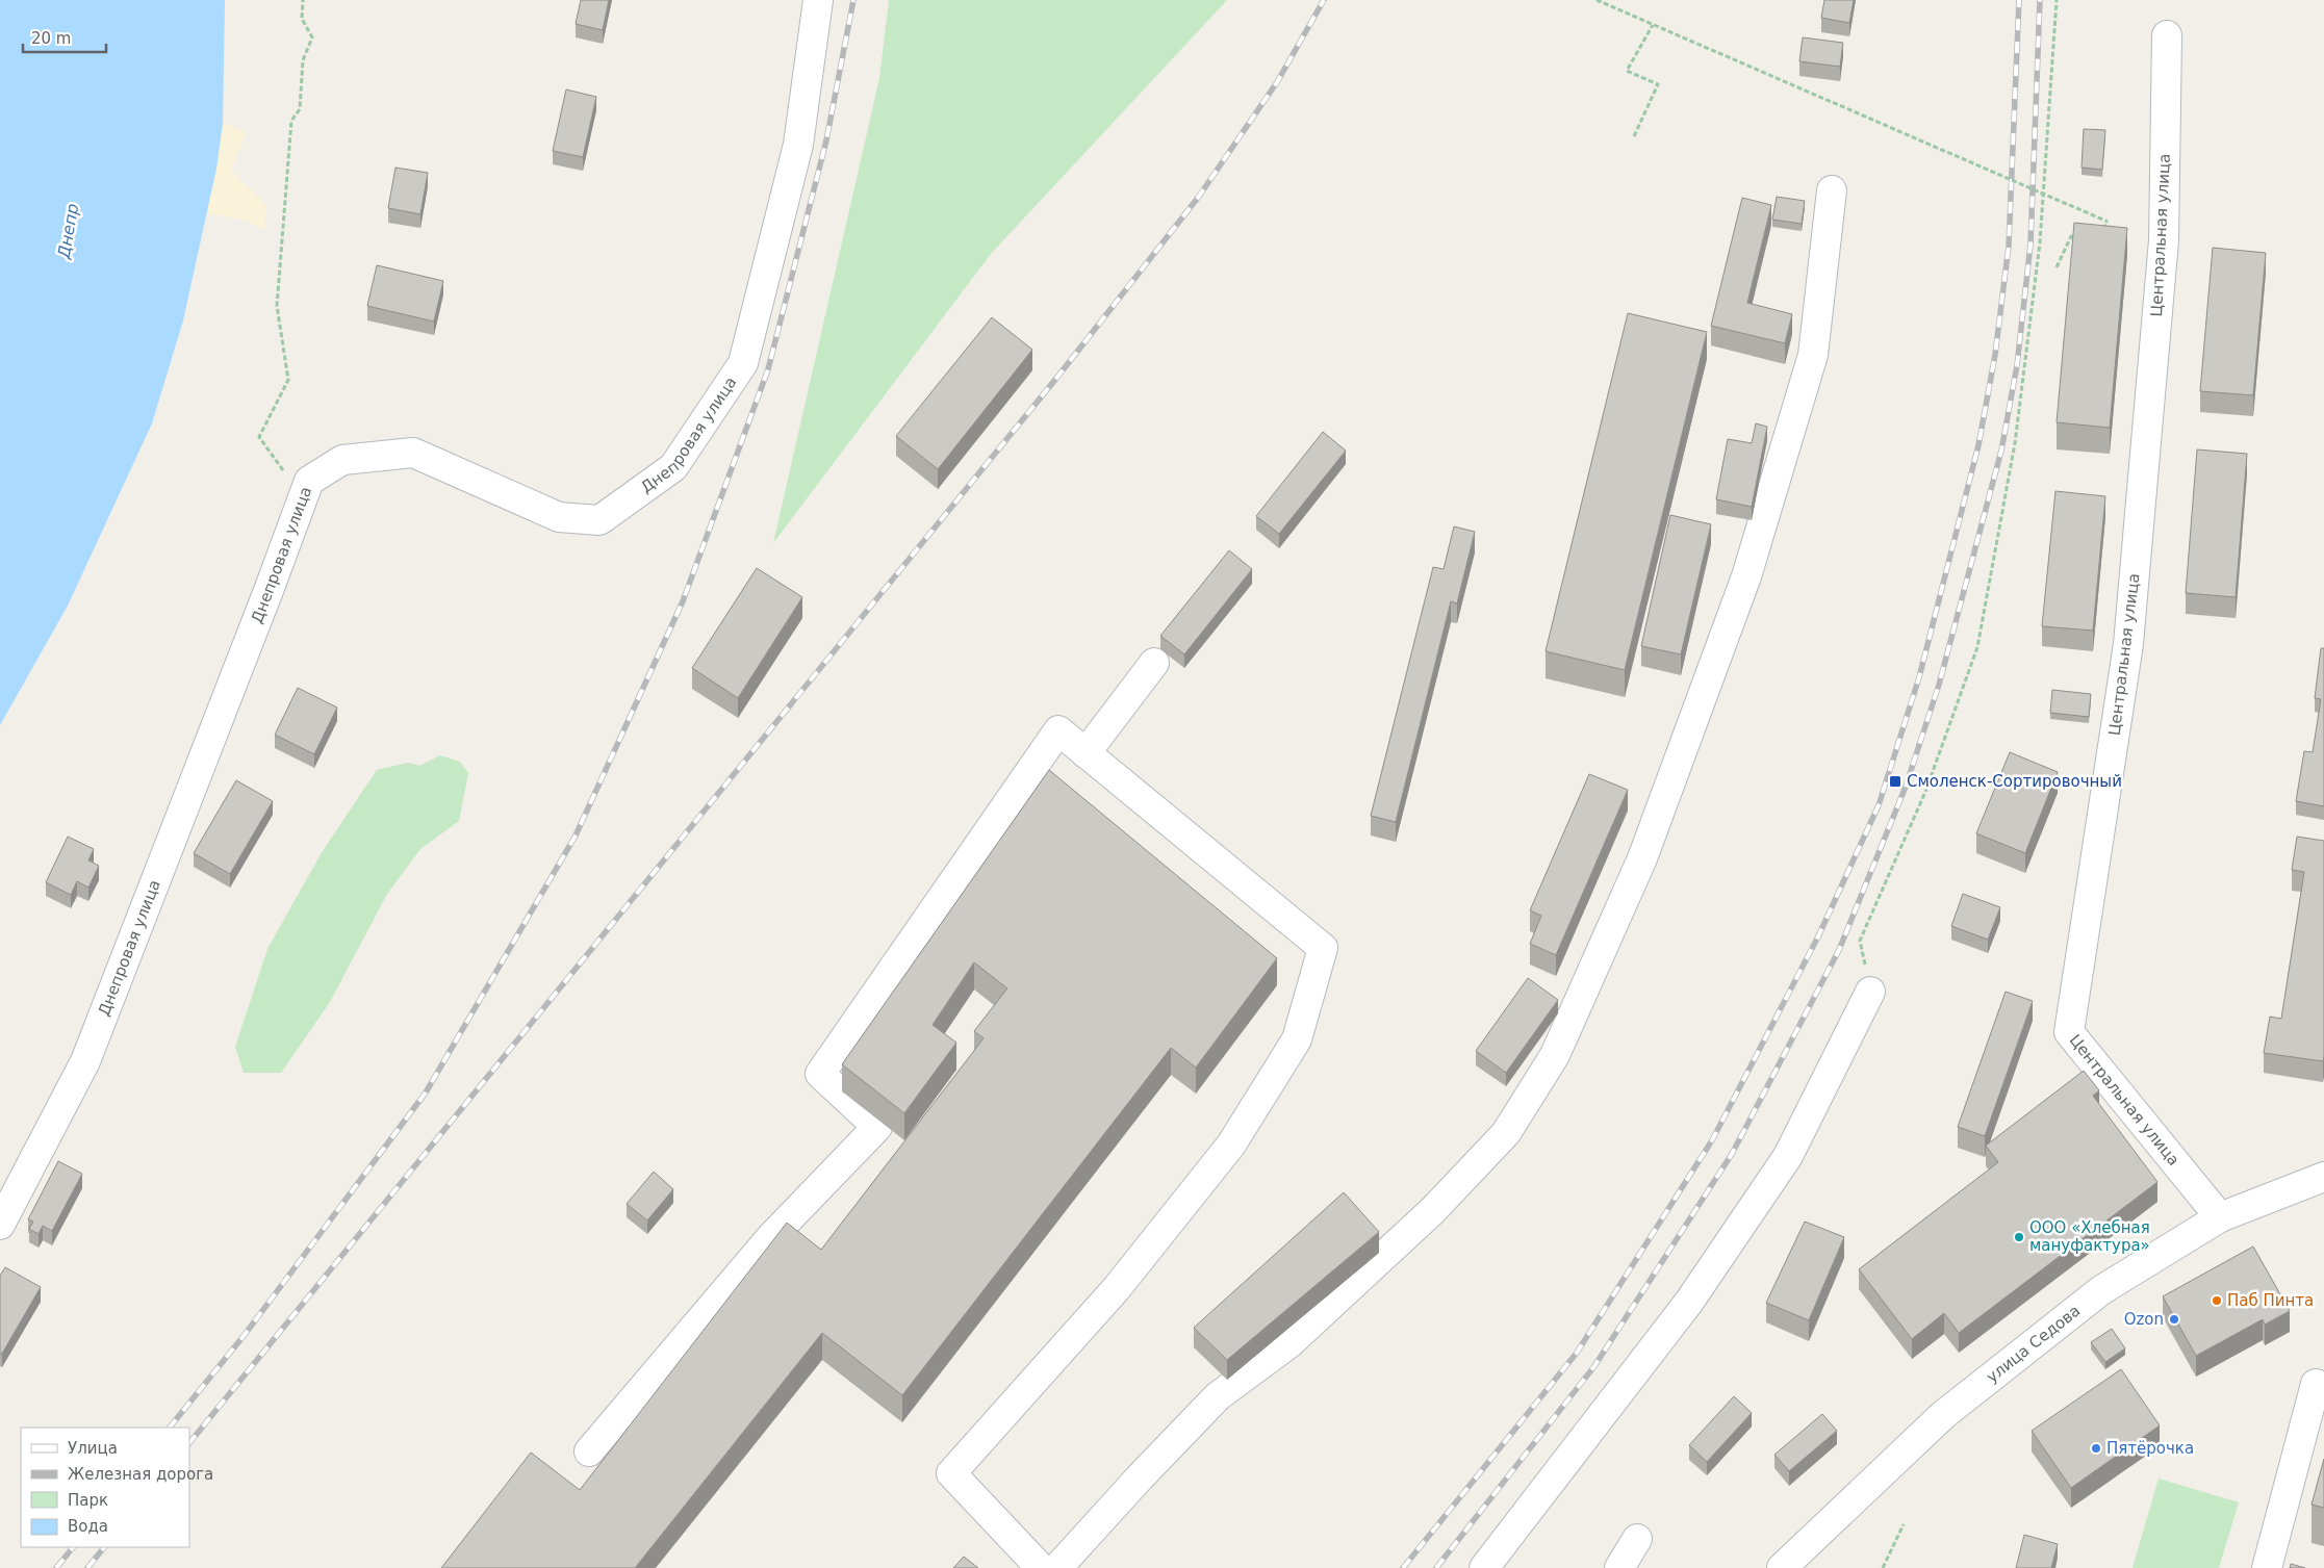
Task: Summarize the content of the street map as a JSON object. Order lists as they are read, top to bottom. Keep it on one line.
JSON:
{"streets":{"street":["Центральная улица","Днепровая улица","улица Седова"]},"crossings":[["Центральная улица","улица Седова"]],"water":["Днепр"],"places":{"transit":["Смоленск-Сортировочный"],"other":["ООО «Хлебная мануфактура»","Паб Пинта","Ozon","Пятёрочка"]},"legend":["Улица","Железная дорога","Парк","Вода"],"scale_bar":"20 m"}
